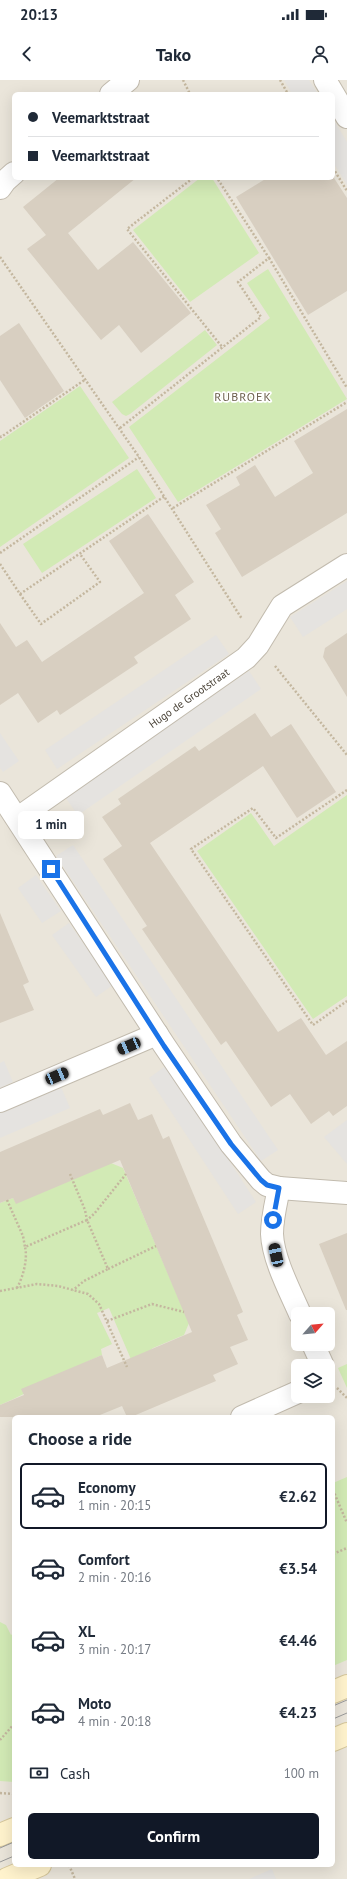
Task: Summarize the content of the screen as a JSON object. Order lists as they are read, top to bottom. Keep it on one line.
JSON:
{"streets":{"street":["Hugo de Grootstraat"]},"districts":["RUBROEK"],"north":"top right","page":{"status":"20:13","header":"Tako","banner":["Veemarktstraat","Veemarktstraat"],"bubble":"1 min","heading":"Choose a ride","list":[{"name":"Economy","note":"1 min · 20:15","value":"€2.62"},{"name":"Comfort","note":"2 min · 20:16","value":"€3.54"},{"name":"XL","note":"3 min · 20:17","value":"€4.46"},{"name":"Moto","note":"4 min · 20:18","value":"€4.23"}],"pay":["Cash","100 m"],"buttons":"Confirm"}}
